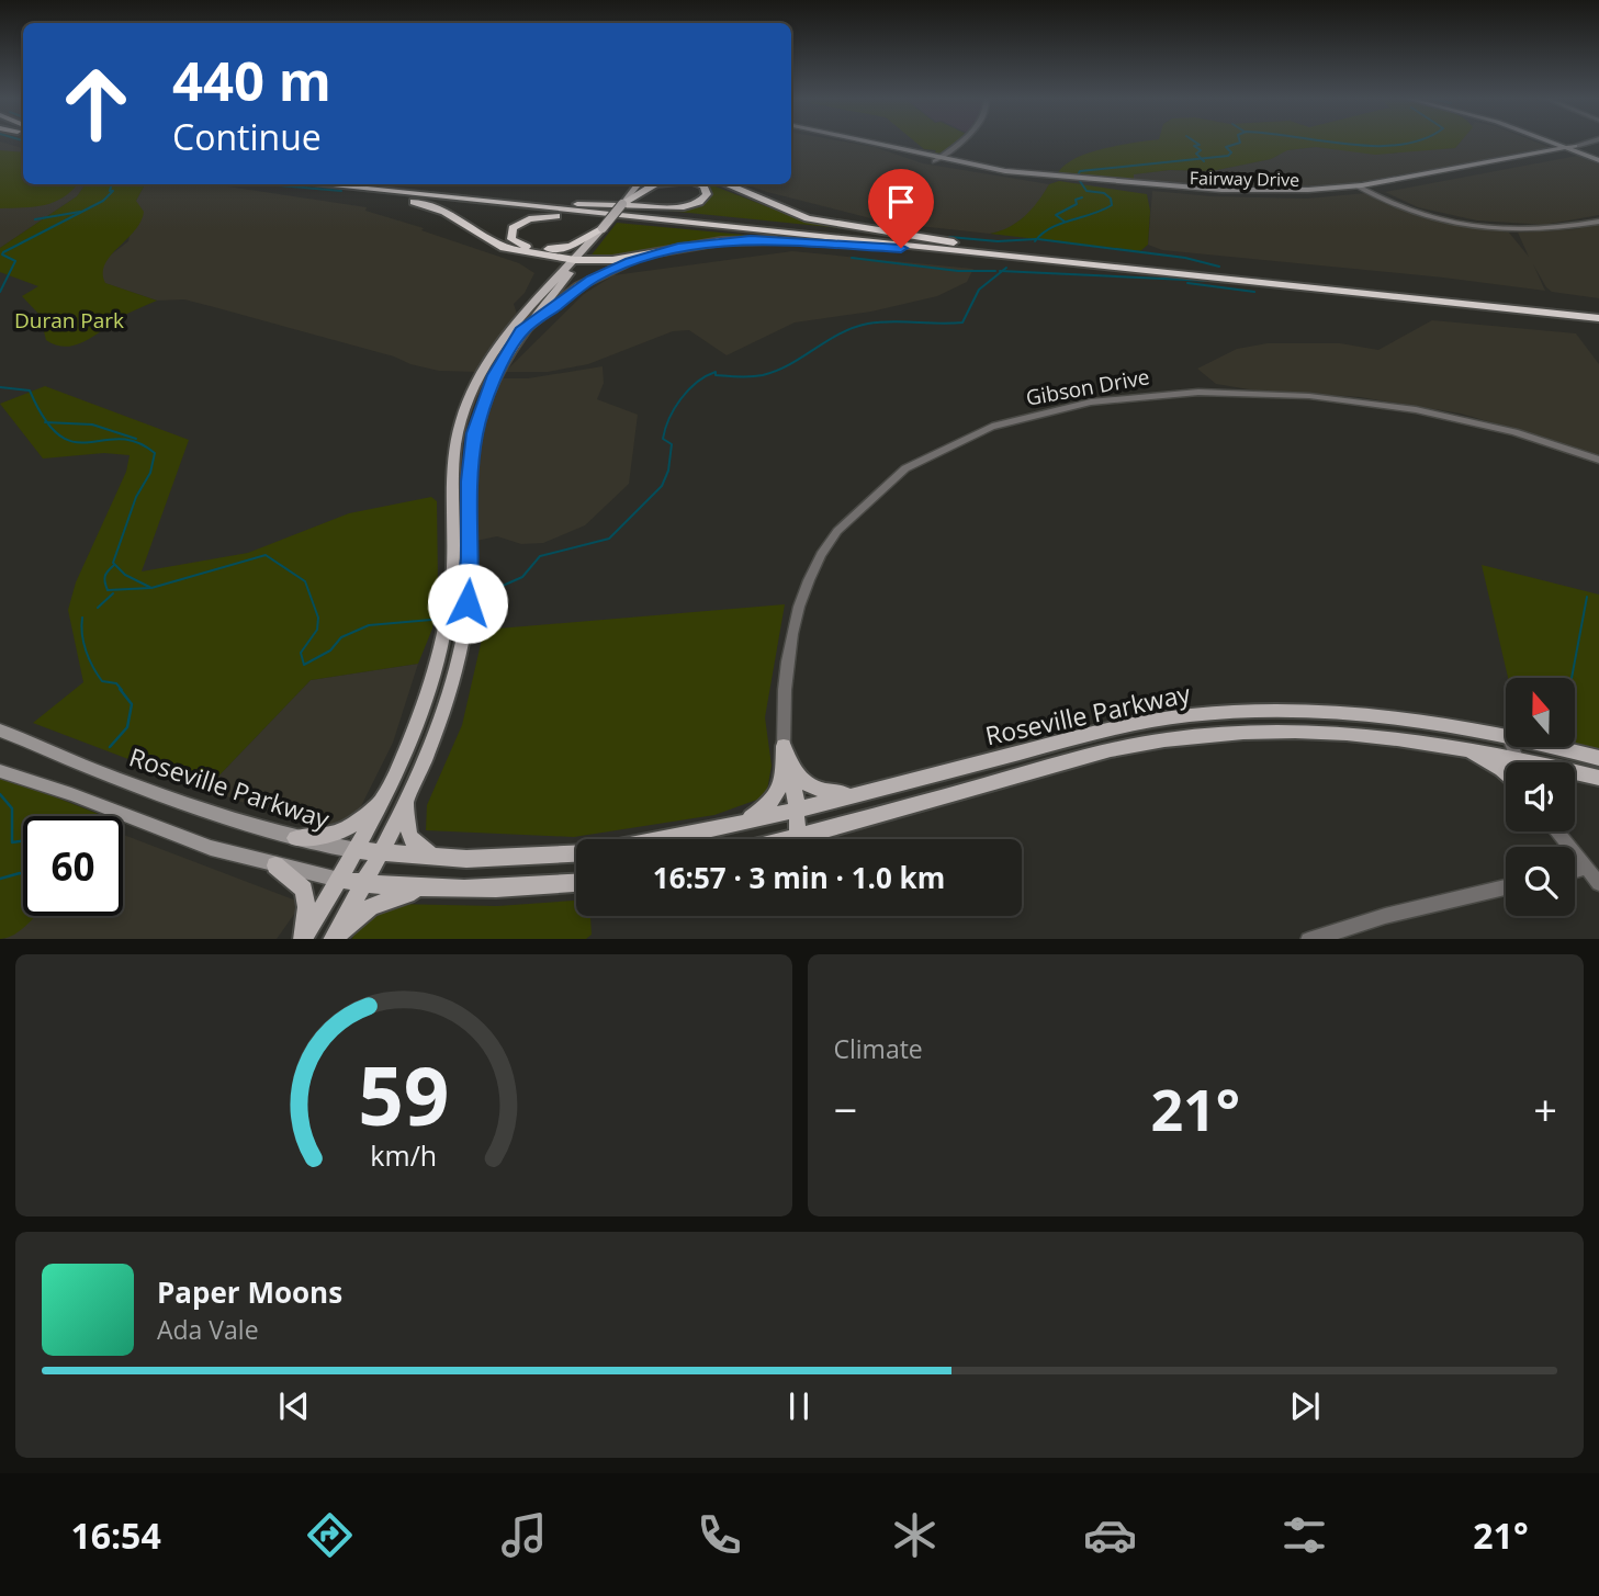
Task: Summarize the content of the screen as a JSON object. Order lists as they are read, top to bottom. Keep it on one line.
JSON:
{"streets":{"main road":["Fairway Drive","Roseville Parkway"],"street":["Gibson Drive"]},"parks":["Duran Park"],"north":"top","page":{"turn":["440 m","Continue"],"limit":"60","trip":"16:57 · 3 min · 1.0 km","tile":"Climate","heat":["−","21°","+"],"song":["Paper Moons","Ada Vale"],"tabs":["16:54","21°"],"gauge":["59","km/h"]}}
